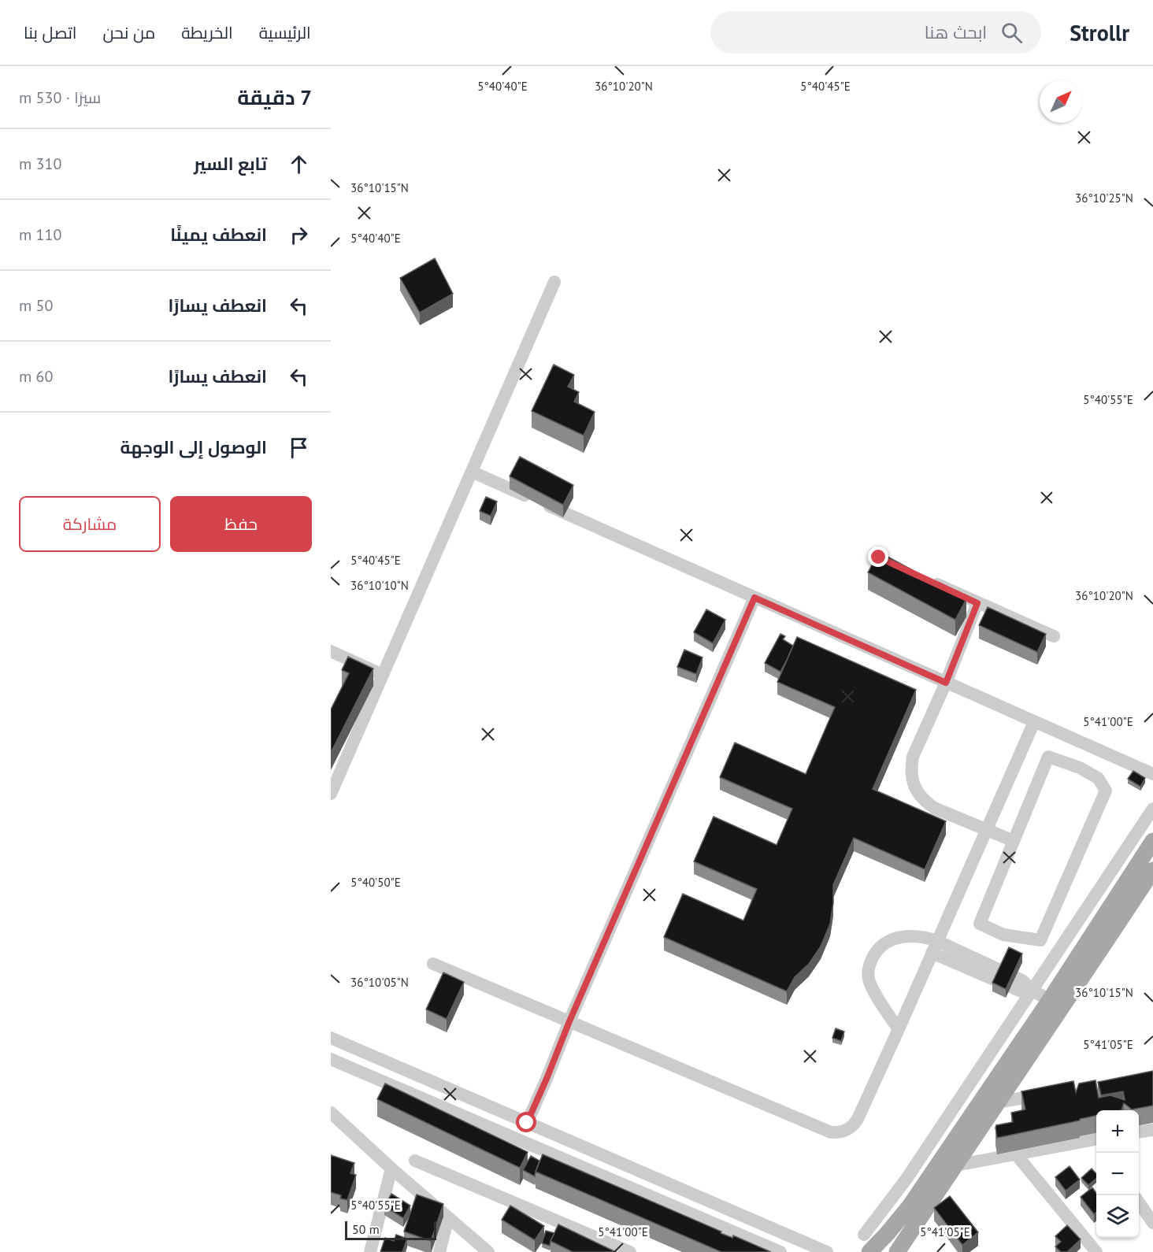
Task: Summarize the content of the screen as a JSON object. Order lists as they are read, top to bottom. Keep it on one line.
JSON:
{"scale_bar":"50 m","north":"top right","page":{"header":"Strollr","search":"ابحث هنا","nav":["الرئيسية","الخريطة","من نحن","اتصل بنا"],"heading":["7 دقيقة","سيرًا · 530 m"],"list":[["تابع السير","310 m"],["انعطف يمينًا","110 m"],["انعطف يسارًا","50 m"],["انعطف يسارًا","60 m"],"الوصول إلى الوجهة"],"buttons":["حفظ","مشاركة"],"map_buttons":["+","−"],"scale":"50 m"},"coordinates":["5°40'40\"E","36°10'20\"N","5°40'45\"E","36°10'15\"N","36°10'25\"N","5°40'55\"E","36°10'10\"N","5°41'00\"E","5°40'50\"E","36°10'05\"N","5°41'05\"E"]}
